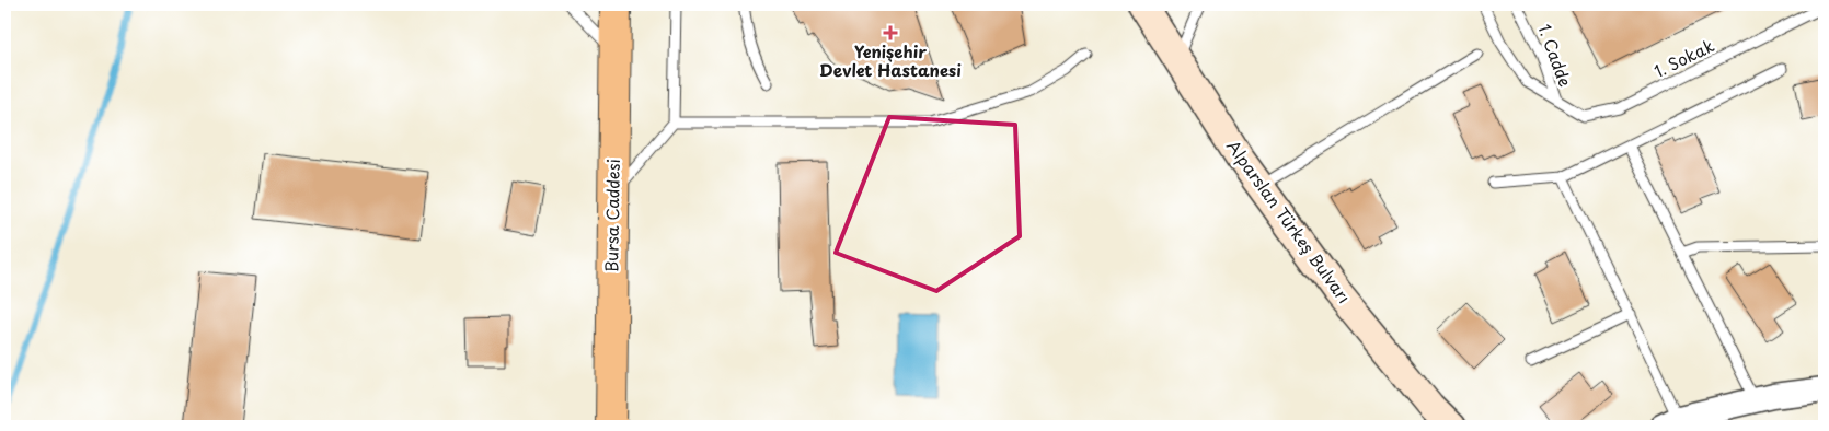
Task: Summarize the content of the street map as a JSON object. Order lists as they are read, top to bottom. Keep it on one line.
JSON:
{"streets":{"main road":["Bursa Caddesi","Alparslan Türkeş Bulvarı"],"lane":["1. Cadde","1. Sokak"]},"crossings":[["1. Cadde","1. Sokak"]],"places":{"health":["Yenişehir Devlet Hastanesi"]}}
